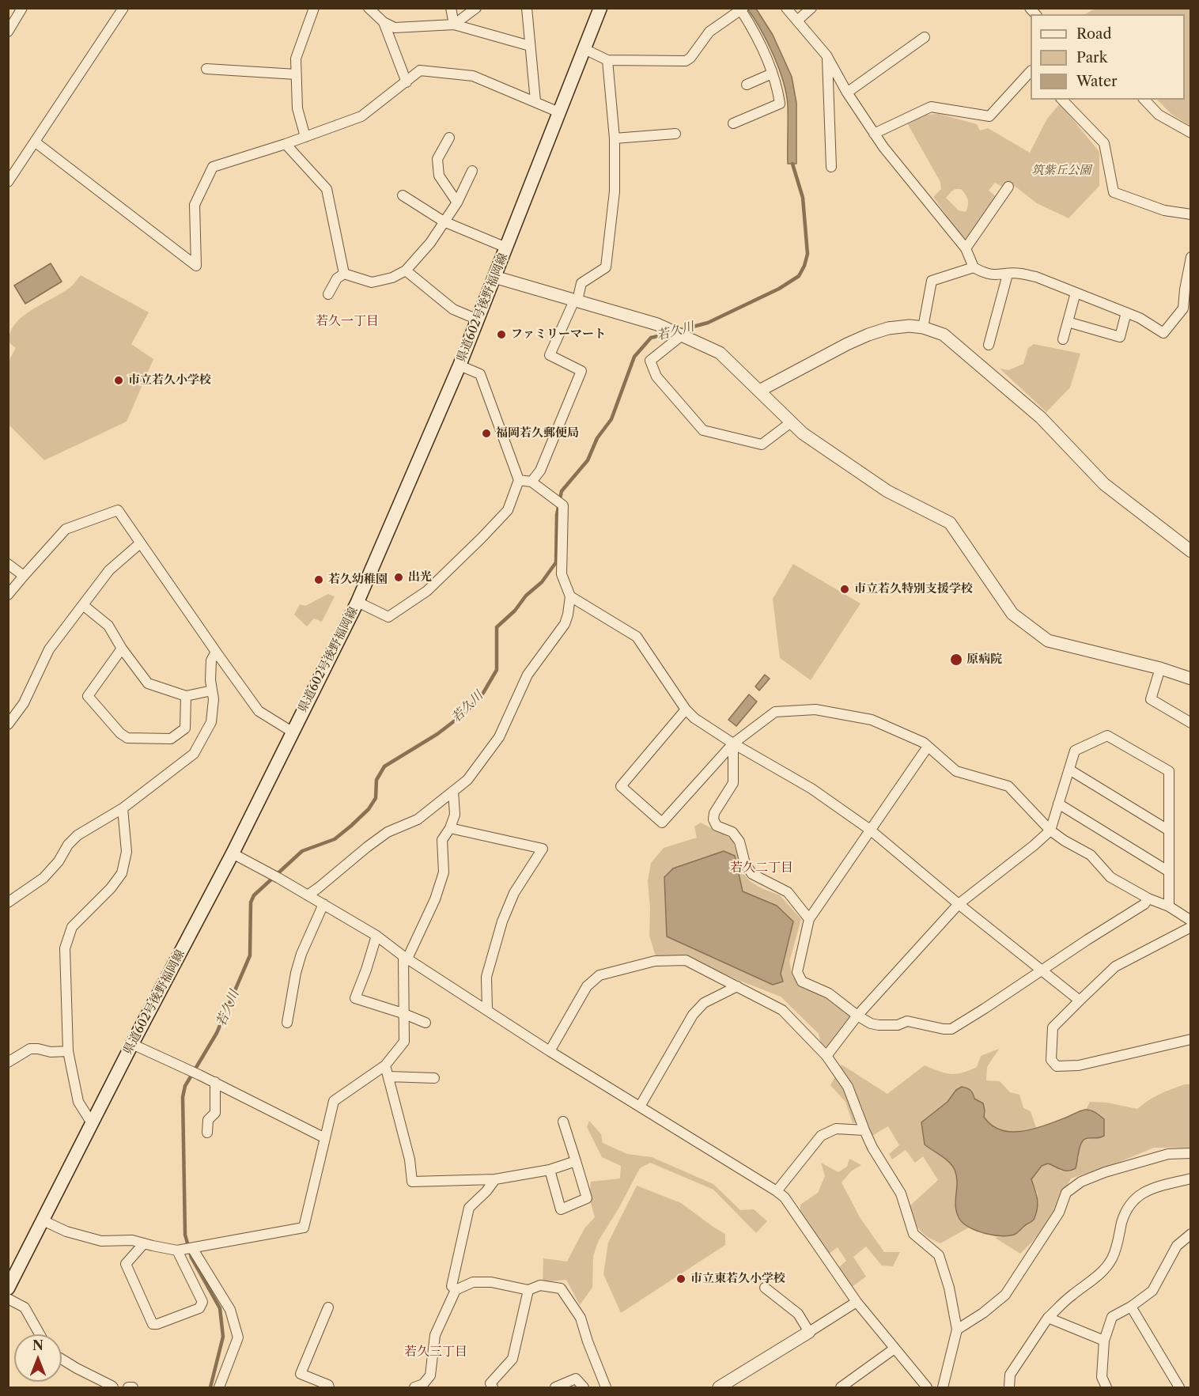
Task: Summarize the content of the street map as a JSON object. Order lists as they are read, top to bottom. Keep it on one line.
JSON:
{"streets":{"main road":["県道602号後野福岡線"]},"districts":["若久一丁目","若久二丁目","若久三丁目"],"water":["若久川"],"parks":["筑紫丘公園"],"places":["ファミリーマート","市立若久小学校","福岡若久郵便局","出光","若久幼稚園","市立若久特別支援学校","原病院","市立東若久小学校"],"legend":["Road","Park","Water"],"north":"top"}
